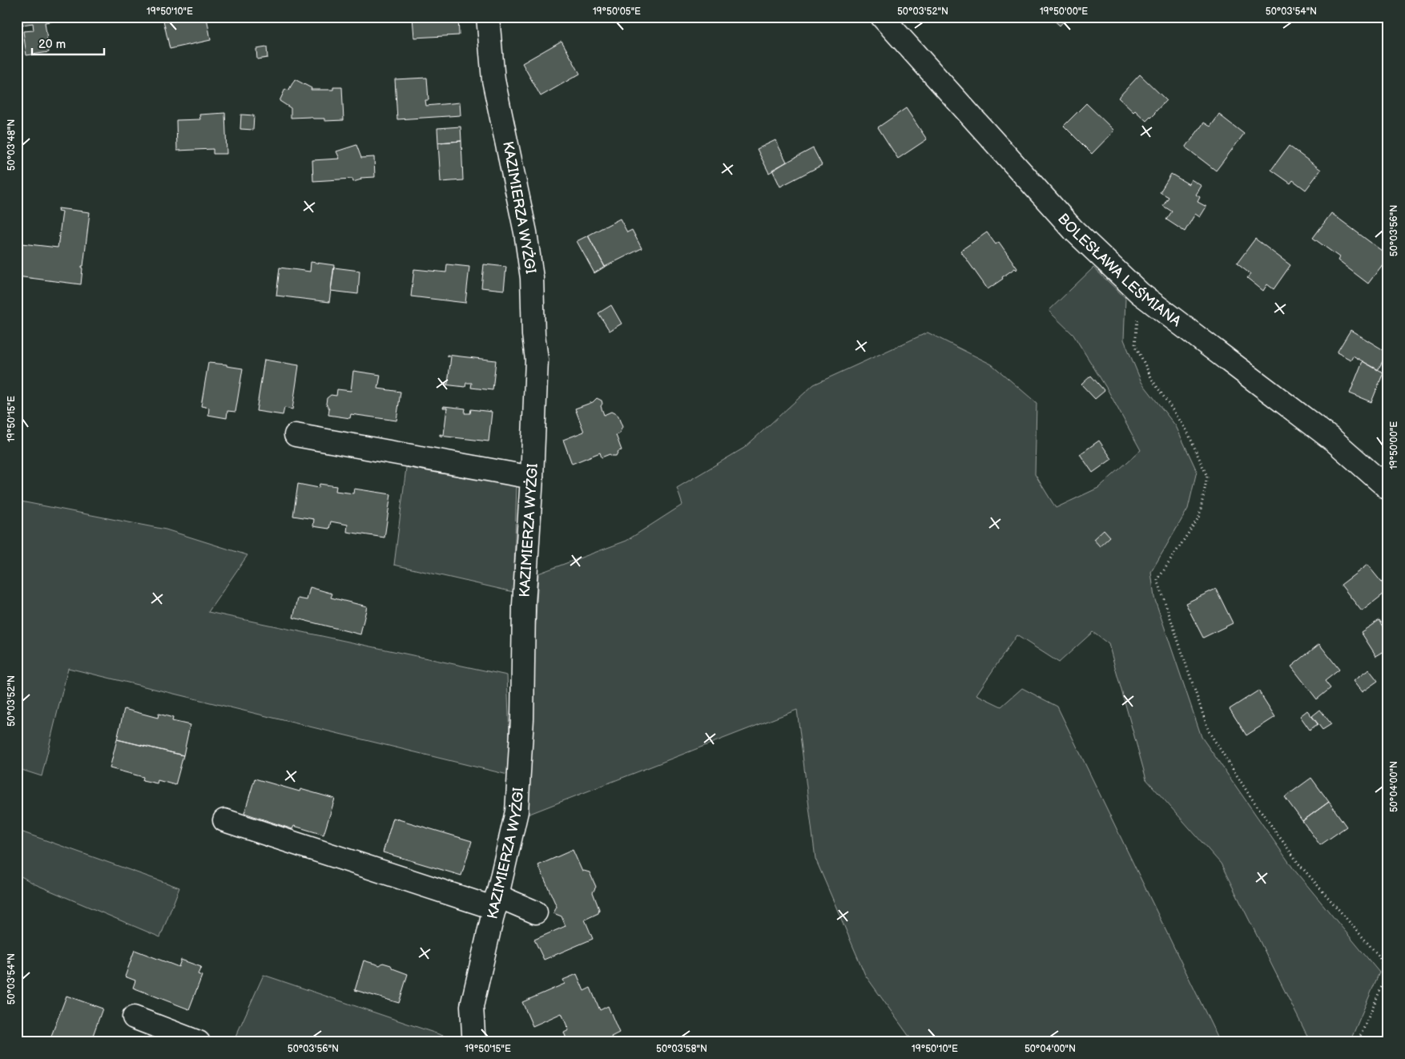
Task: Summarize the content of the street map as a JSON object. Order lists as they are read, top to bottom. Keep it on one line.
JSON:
{"streets":{"street":["KAZIMIERZA WYŻGI","BOLESŁAWA LEŚMIANA"]},"scale_bar":"20 m","coordinates":["19°50'10\"E","19°50'05\"E","50°03'52\"N","19°50'00\"E","50°03'54\"N","50°03'48\"N","50°03'56\"N","19°50'15\"E","50°04'00\"N","50°03'58\"N"]}
